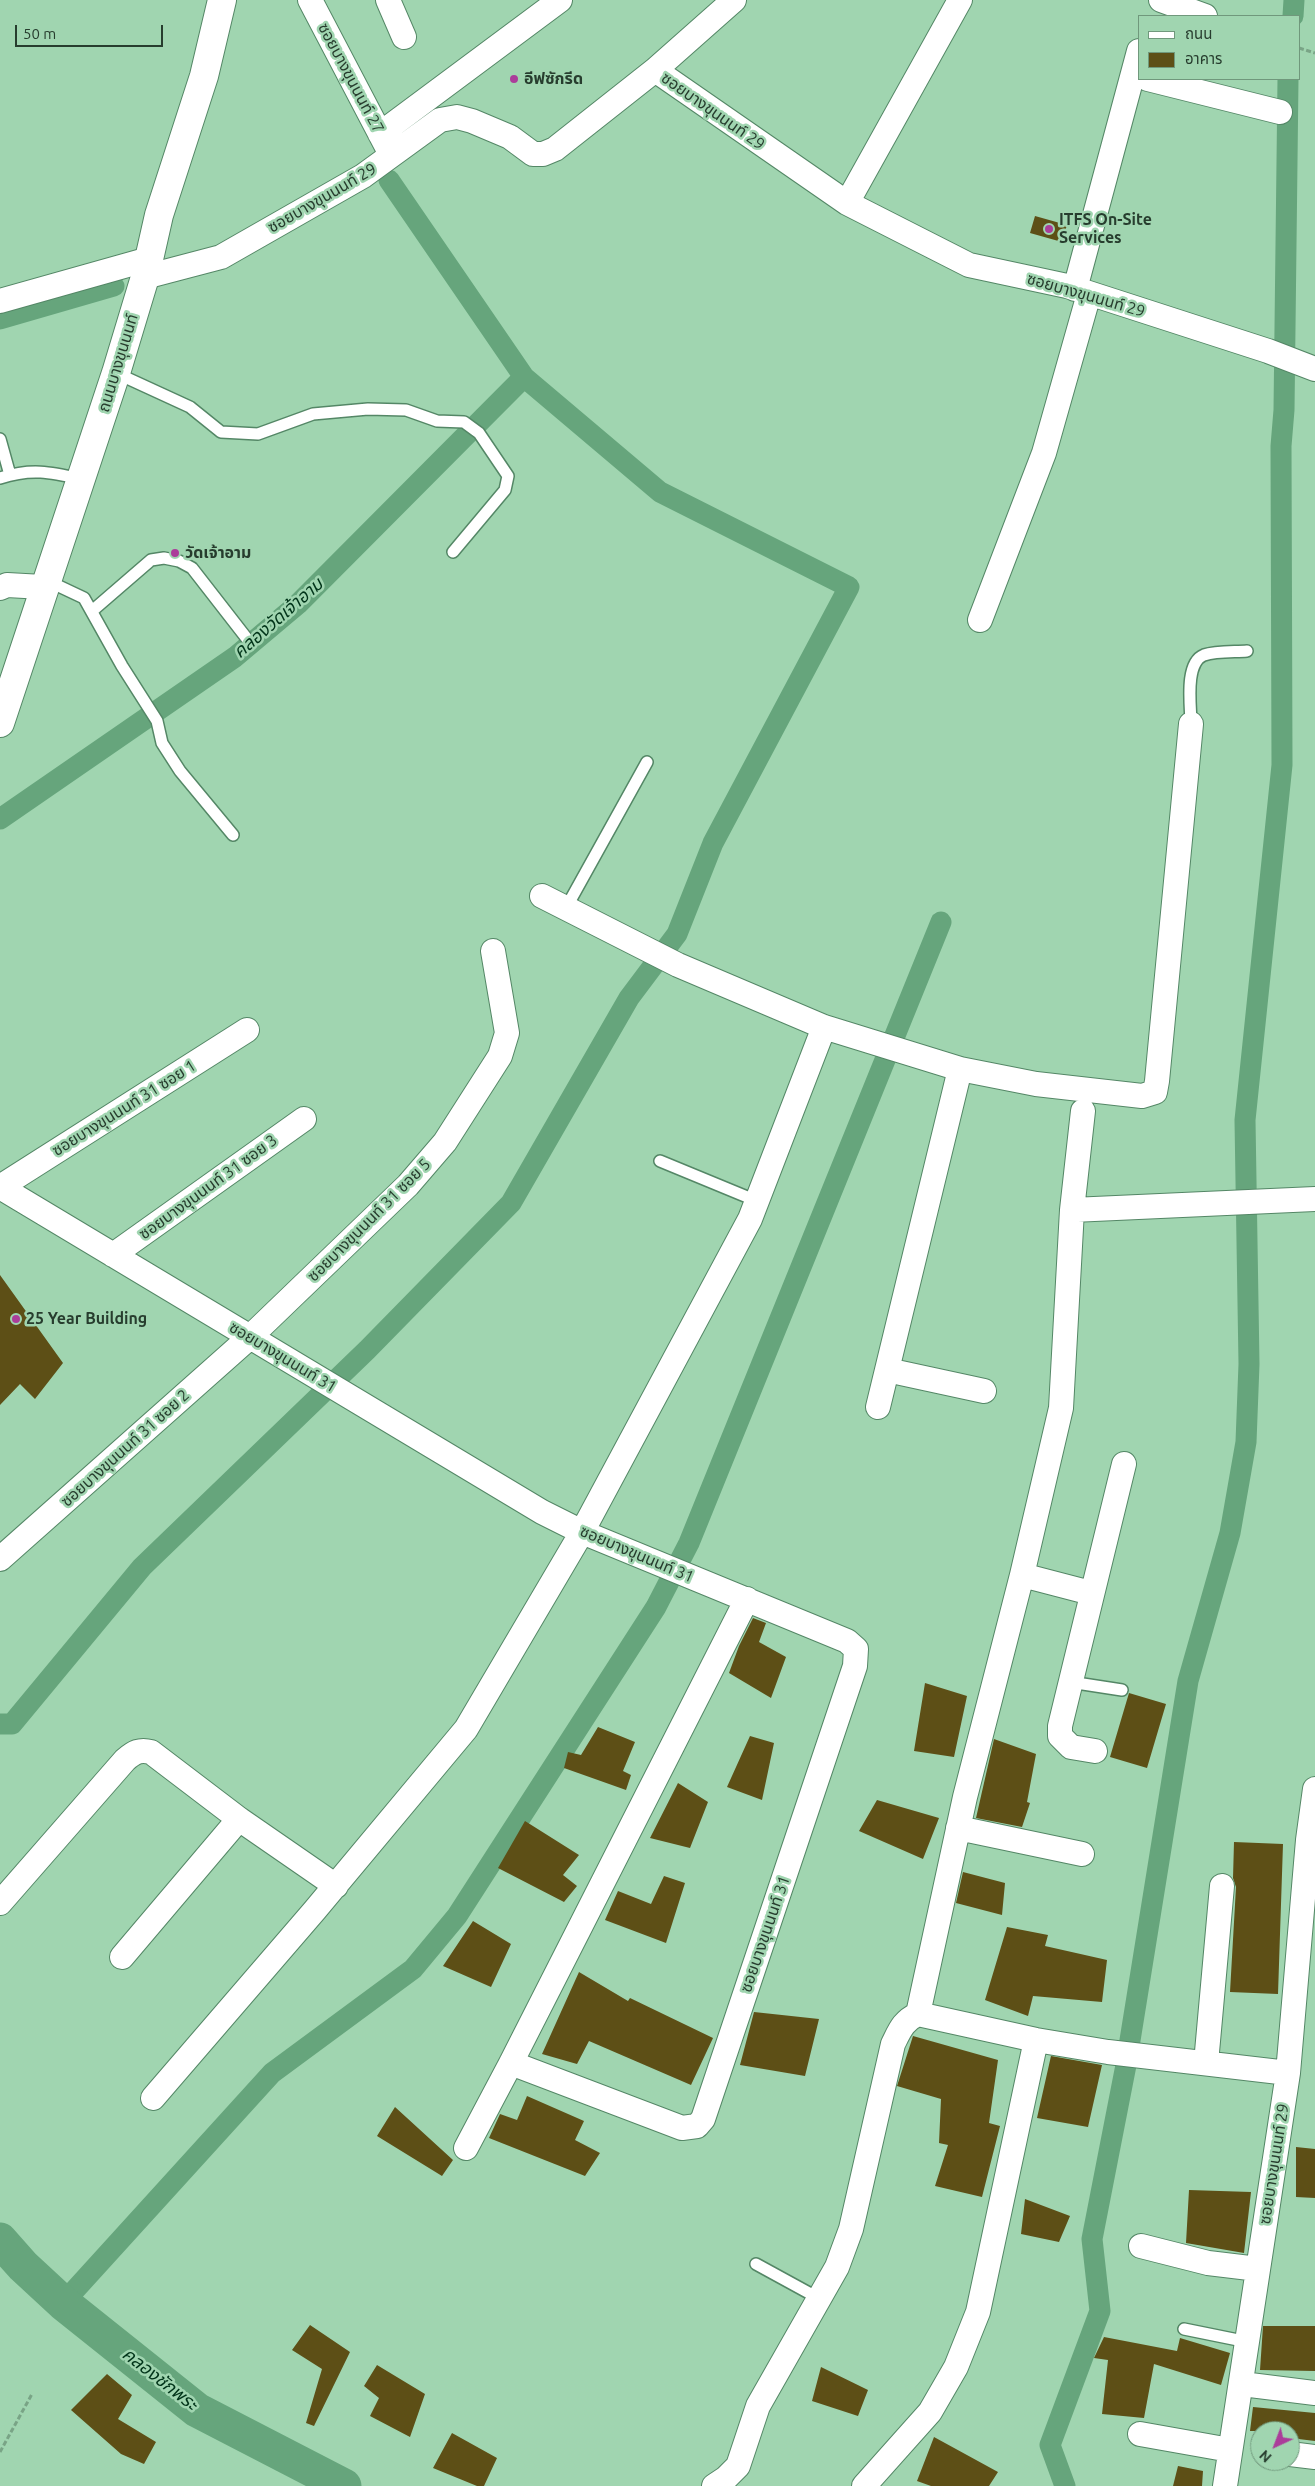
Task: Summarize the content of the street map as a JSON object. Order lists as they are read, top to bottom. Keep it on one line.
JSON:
{"streets":{"street":["ซอยบางขุนนนท์ 27","ซอยบางขุนนนท์ 29","ถนนบางขุนนนท์","ซอยบางขุนนนท์ 31 ซอย 1","ซอยบางขุนนนท์ 31 ซอย 3","ซอยบางขุนนนท์ 31 ซอย 5","ซอยบางขุนนนท์ 31","ซอยบางขุนนนท์ 31 ซอย 2"]},"crossings":[["ซอยบางขุนนนท์ 27","ซอยบางขุนนนท์ 29"],["ซอยบางขุนนนท์ 29","ถนนบางขุนนนท์"],["ซอยบางขุนนนท์ 31 ซอย 1","ซอยบางขุนนนท์ 31"],["ซอยบางขุนนนท์ 31 ซอย 3","ซอยบางขุนนนท์ 31"],["ซอยบางขุนนนท์ 31 ซอย 5","ซอยบางขุนนนท์ 31"],["ซอยบางขุนนนท์ 31 ซอย 5","ซอยบางขุนนนท์ 31 ซอย 2"],["ซอยบางขุนนนท์ 31","ซอยบางขุนนนท์ 31 ซอย 2"]],"water":["คลองวัดเจ้าอาม","คลองชักพระ"],"places":["อีฟซักรีด","ITFS On-Site Services","วัดเจ้าอาม","25 Year Building"],"legend":["ถนน","อาคาร"],"scale_bar":"50 m","north":"bottom left"}
